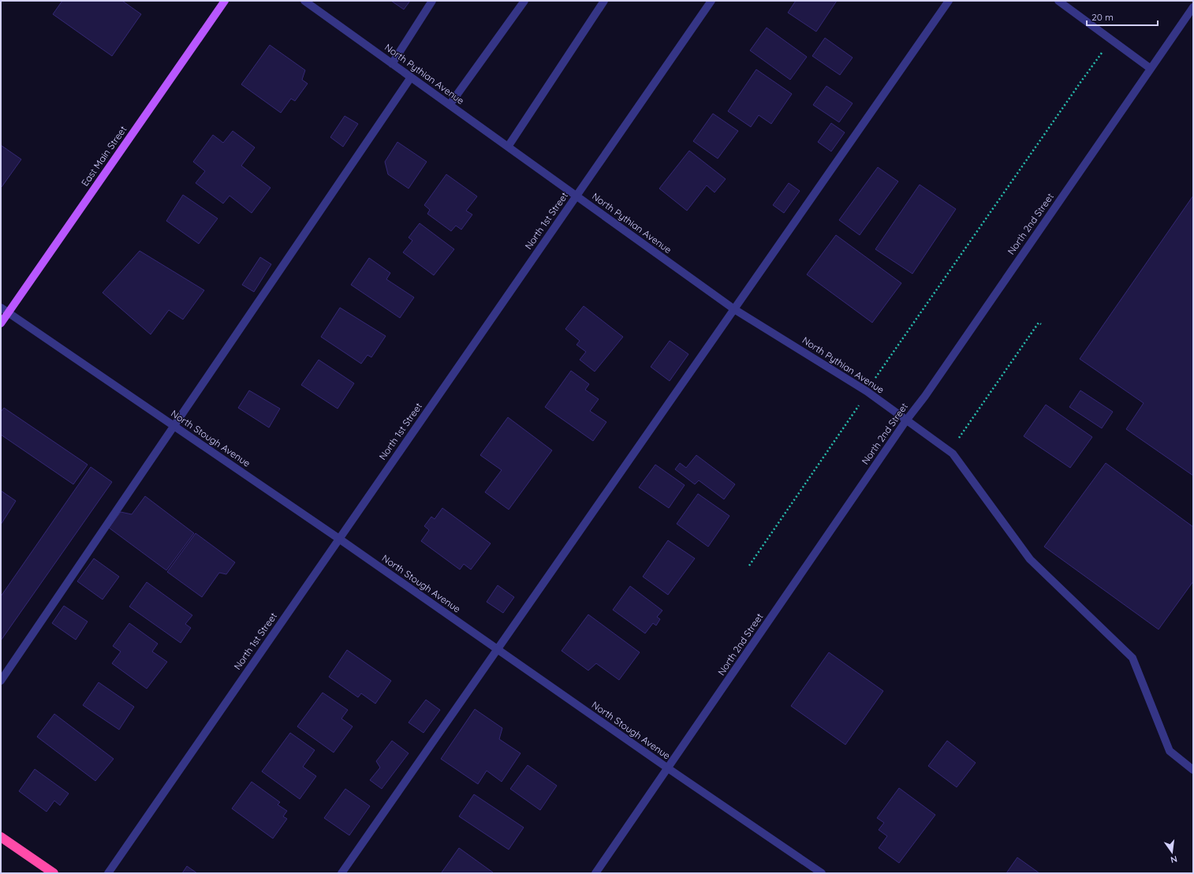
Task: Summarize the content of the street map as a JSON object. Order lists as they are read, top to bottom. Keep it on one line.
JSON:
{"streets":{"main road":["East Main Street"],"street":["North Pythian Avenue","North 1st Street","North 2nd Street","North Stough Avenue"]},"crossings":[["North Pythian Avenue","North 1st Street"],["North Pythian Avenue","North 2nd Street"],["East Main Street","North Stough Avenue"],["North 1st Street","North Stough Avenue"],["North 2nd Street","North Stough Avenue"]],"scale_bar":"20 m","north":"bottom"}
